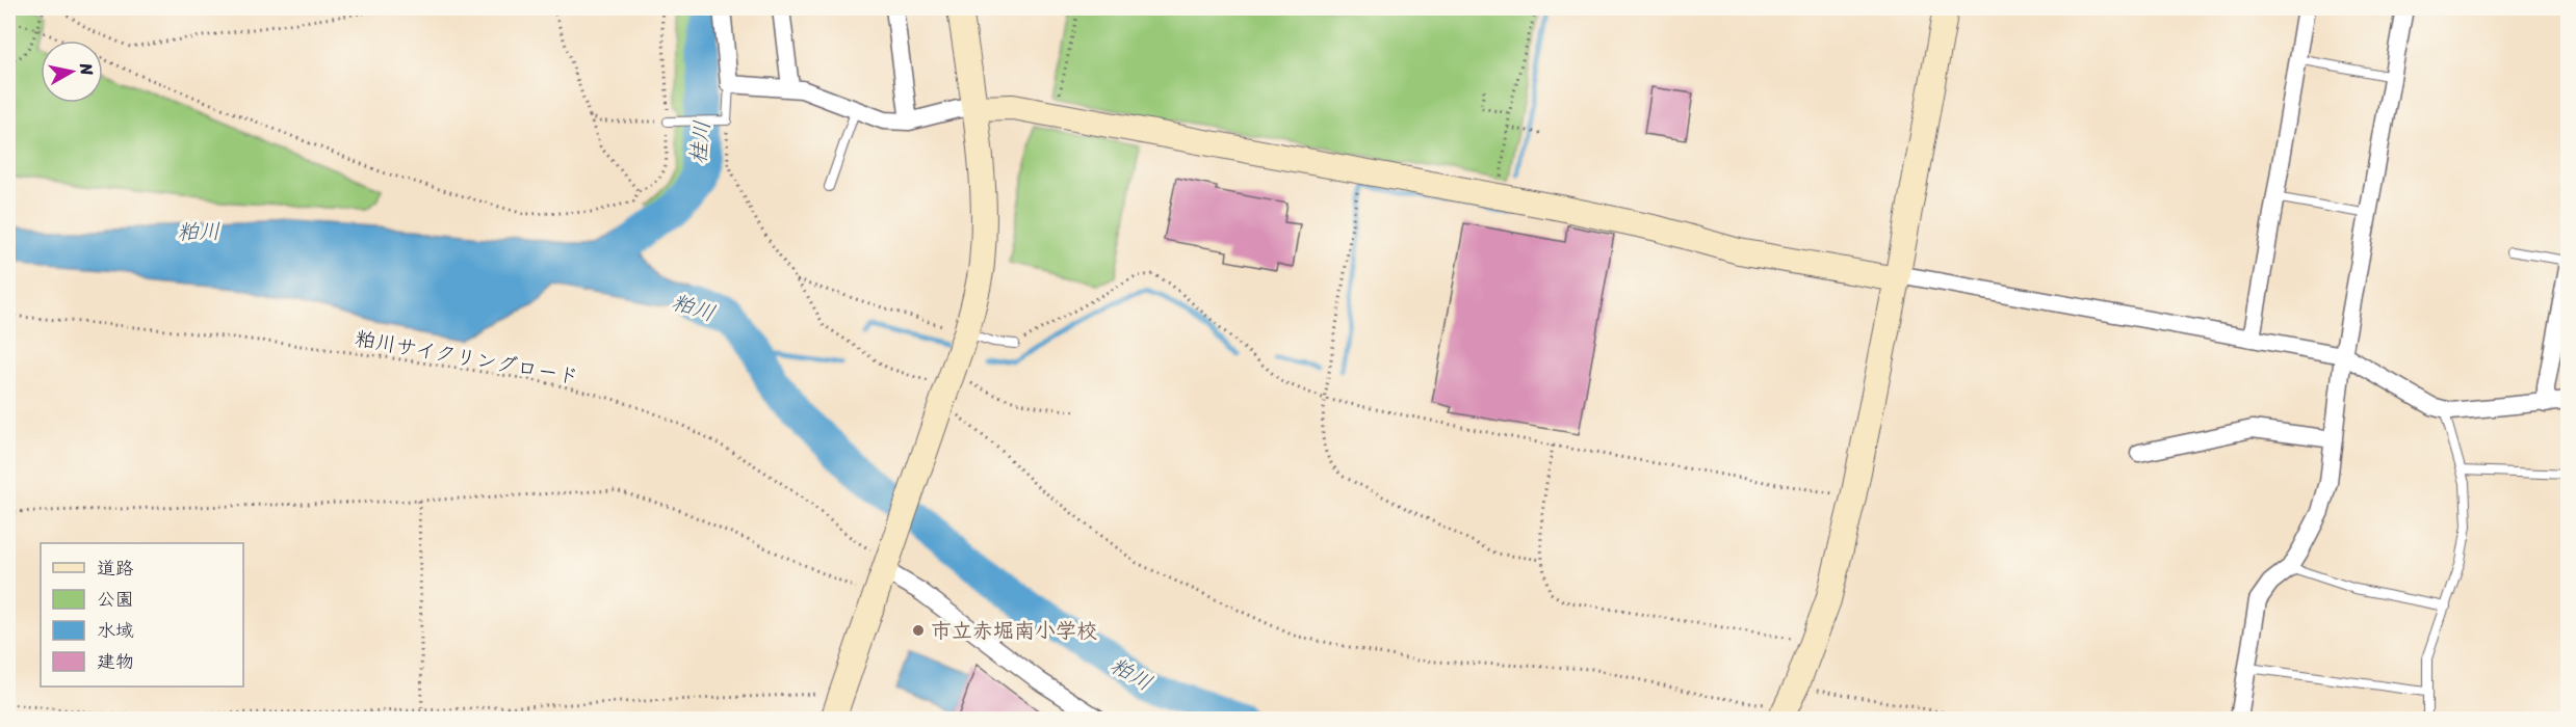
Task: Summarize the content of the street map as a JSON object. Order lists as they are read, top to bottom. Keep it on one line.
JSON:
{"streets":{"path":["粕川サイクリングロード"]},"water":["桂川","粕川"],"places":["市立赤堀南小学校"],"legend":["道路","公園","水域","建物"],"north":"right"}
